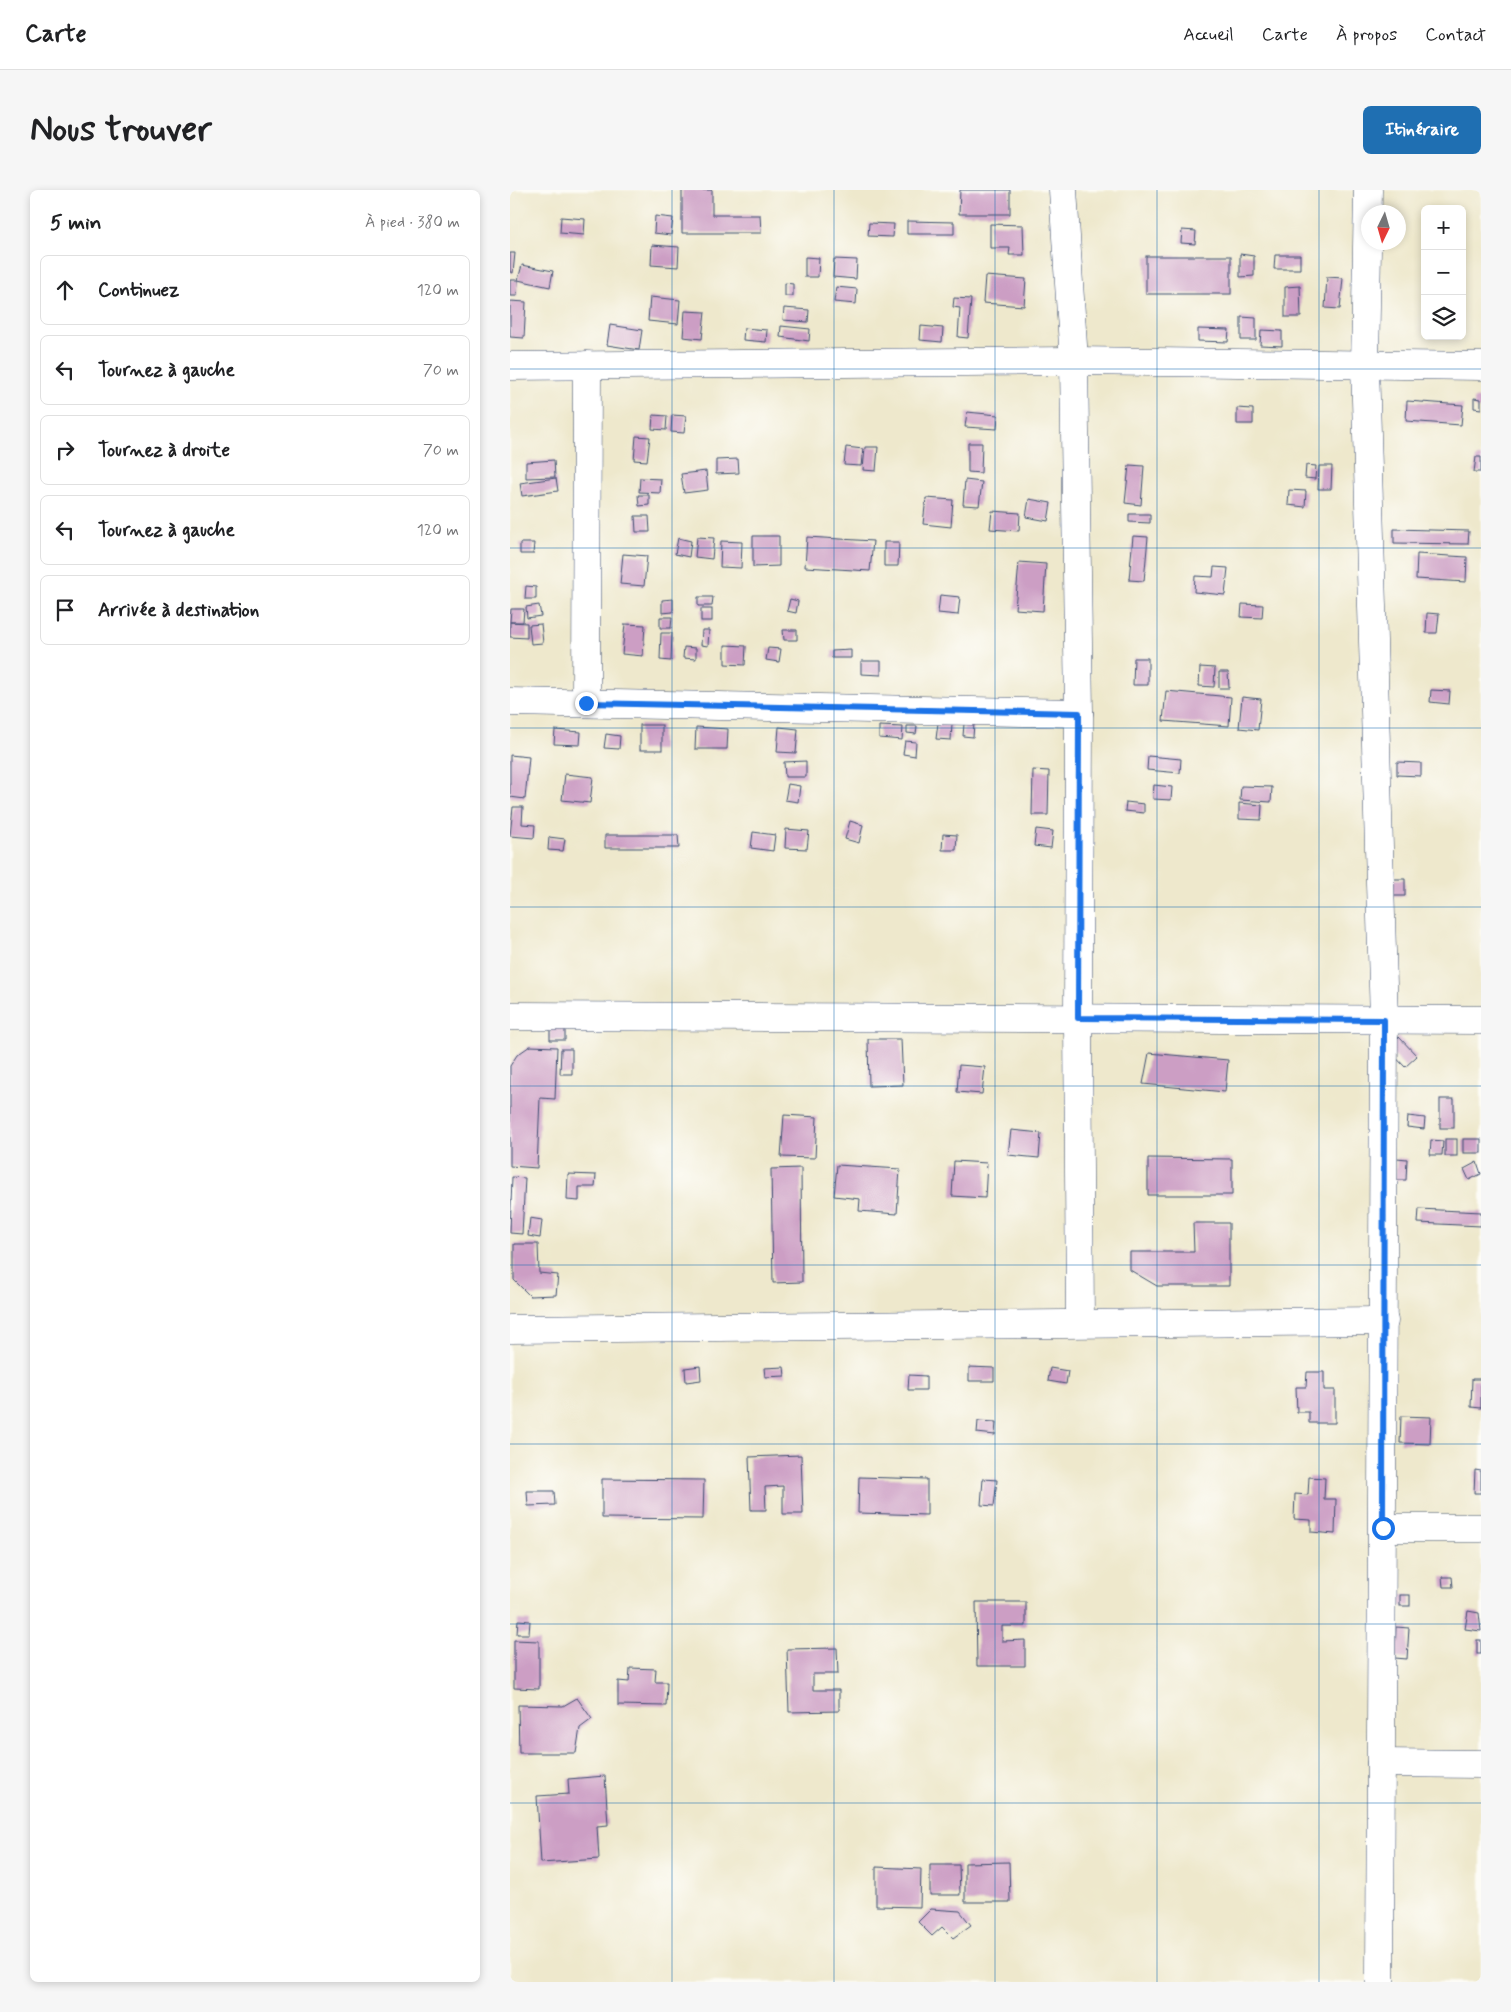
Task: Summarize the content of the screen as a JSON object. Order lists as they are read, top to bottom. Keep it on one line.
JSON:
{"north":"bottom","page":{"header":"Carte","nav":["Accueil","Carte","À propos","Contact"],"buttons":"Itinéraire","title":"Nous trouver","heading":["5 min","À pied · 380 m"],"map_buttons":["+","−"],"list":[["Continuez","120 m"],["Tournez à gauche","70 m"],["Tournez à droite","70 m"],["Tournez à gauche","120 m"],"Arrivée à destination"]}}
